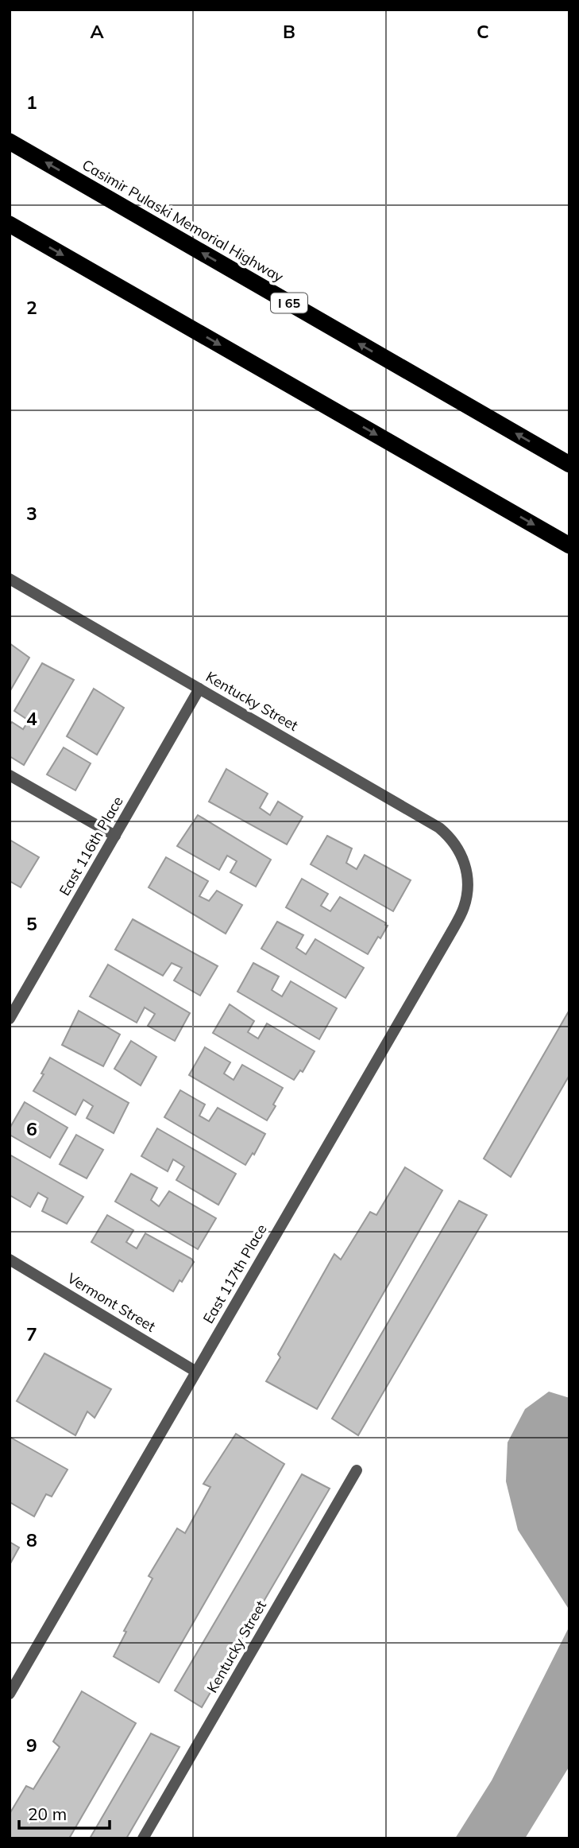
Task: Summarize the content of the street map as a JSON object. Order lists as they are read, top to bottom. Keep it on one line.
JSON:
{"streets":{"highway":["Casimir Pulaski Memorial Highway","I 65"],"street":["Kentucky Street","East 116th Place","East 117th Place","Vermont Street"]},"crossings":[["Kentucky Street","East 116th Place"],["Kentucky Street","East 117th Place"],["East 117th Place","Vermont Street"]],"scale_bar":"20 m","grid":{"columns":["A","B","C"],"rows":["1","2","3","4","5","6","7","8","9"]}}
